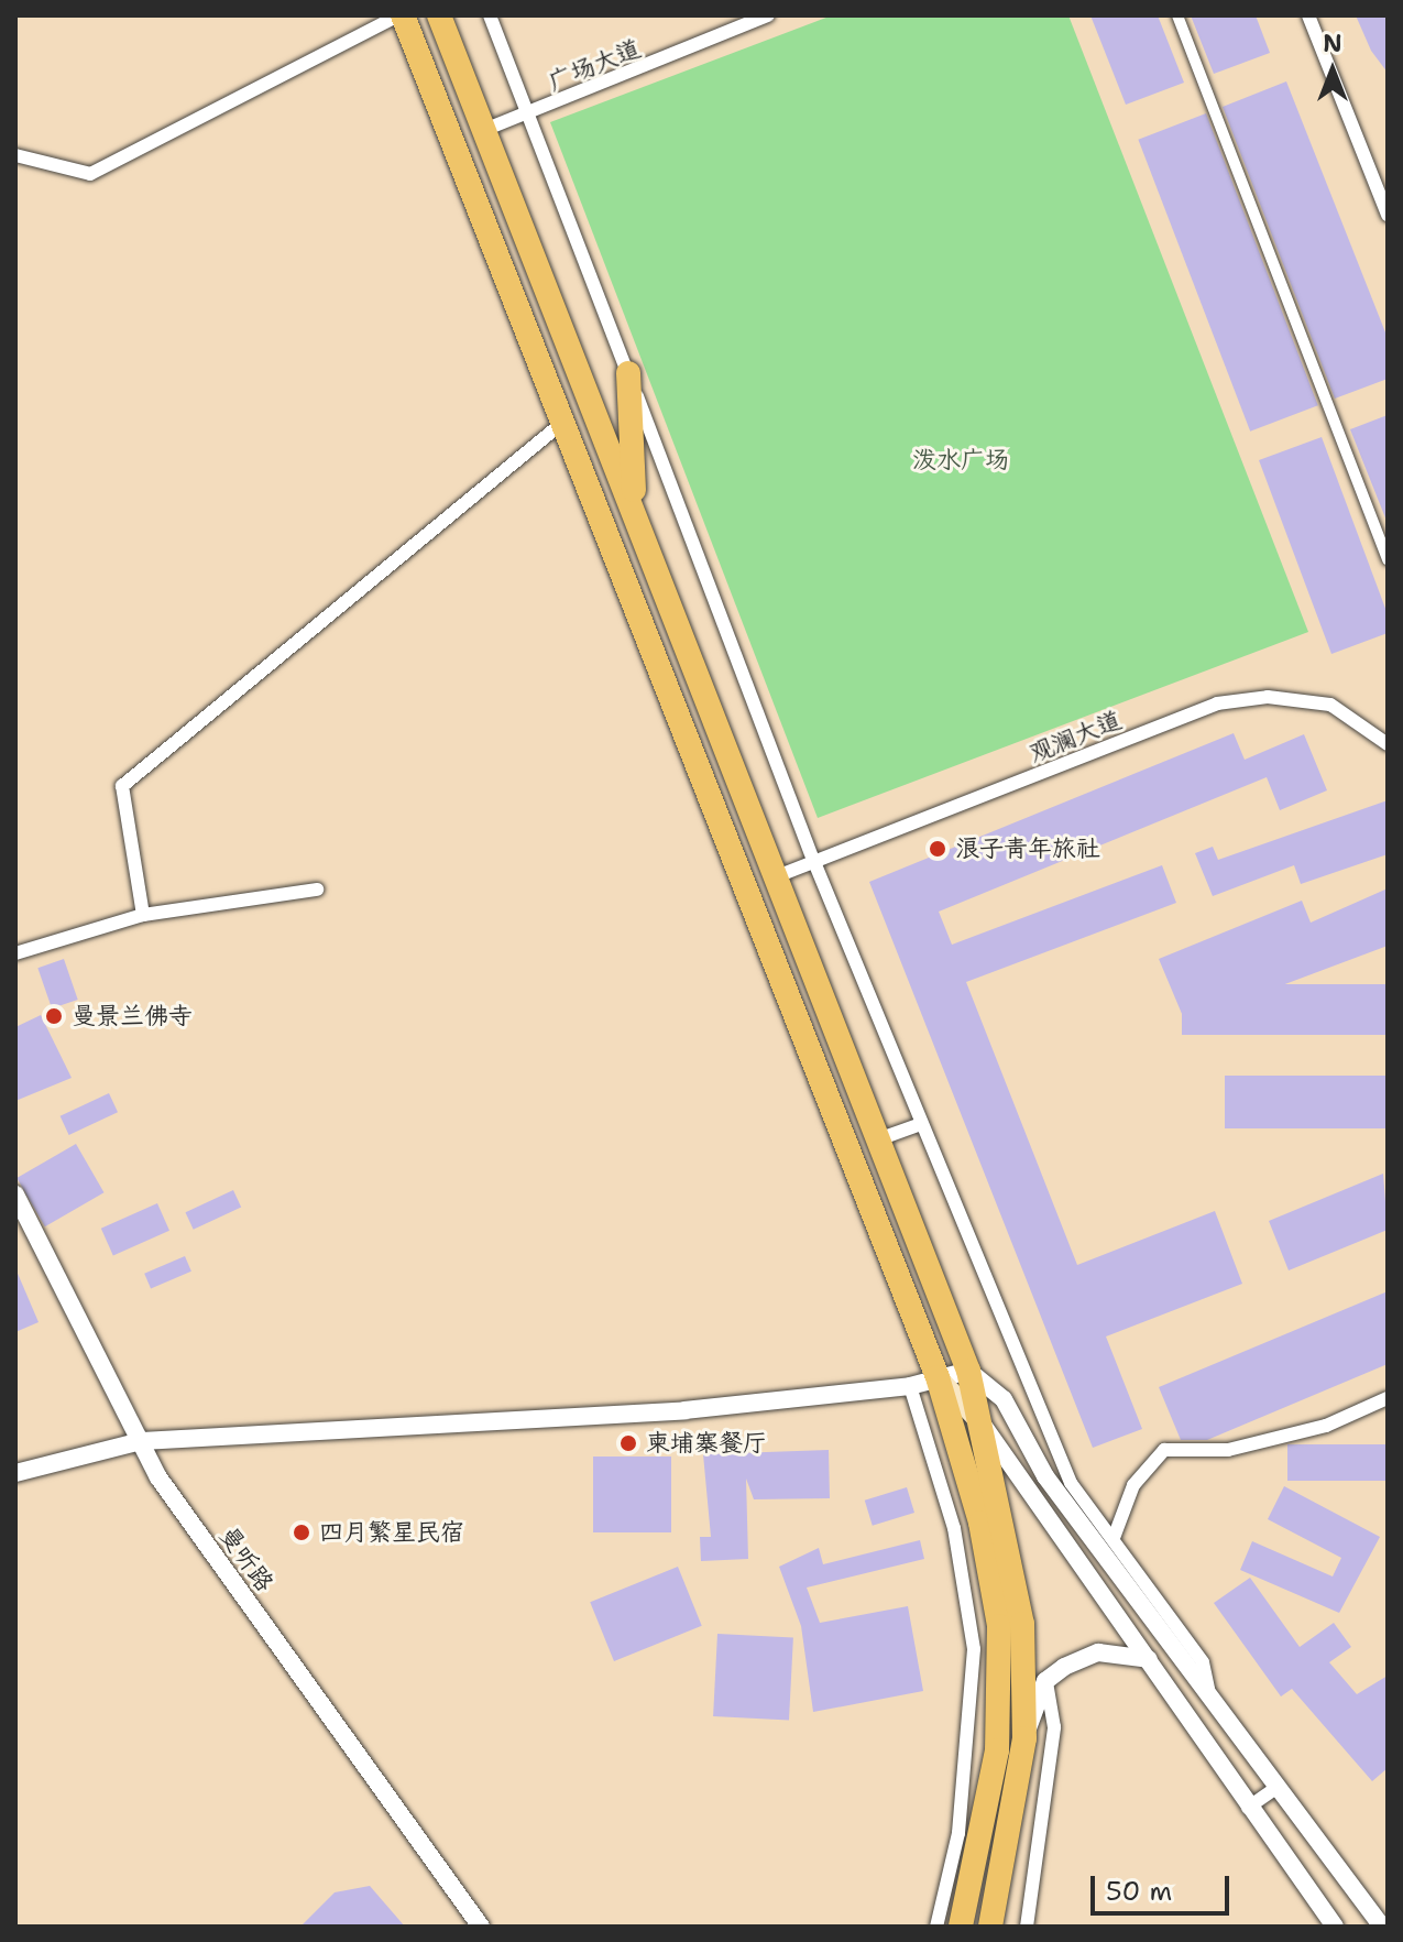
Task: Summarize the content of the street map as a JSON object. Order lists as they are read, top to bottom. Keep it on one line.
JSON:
{"streets":{"street":["广场大道","观澜大道","曼听路"]},"parks":["泼水广场"],"places":["浪子青年旅社","曼景兰佛寺","柬埔寨餐厅","四月繁星民宿"],"scale_bar":"50 m","north":"top"}
